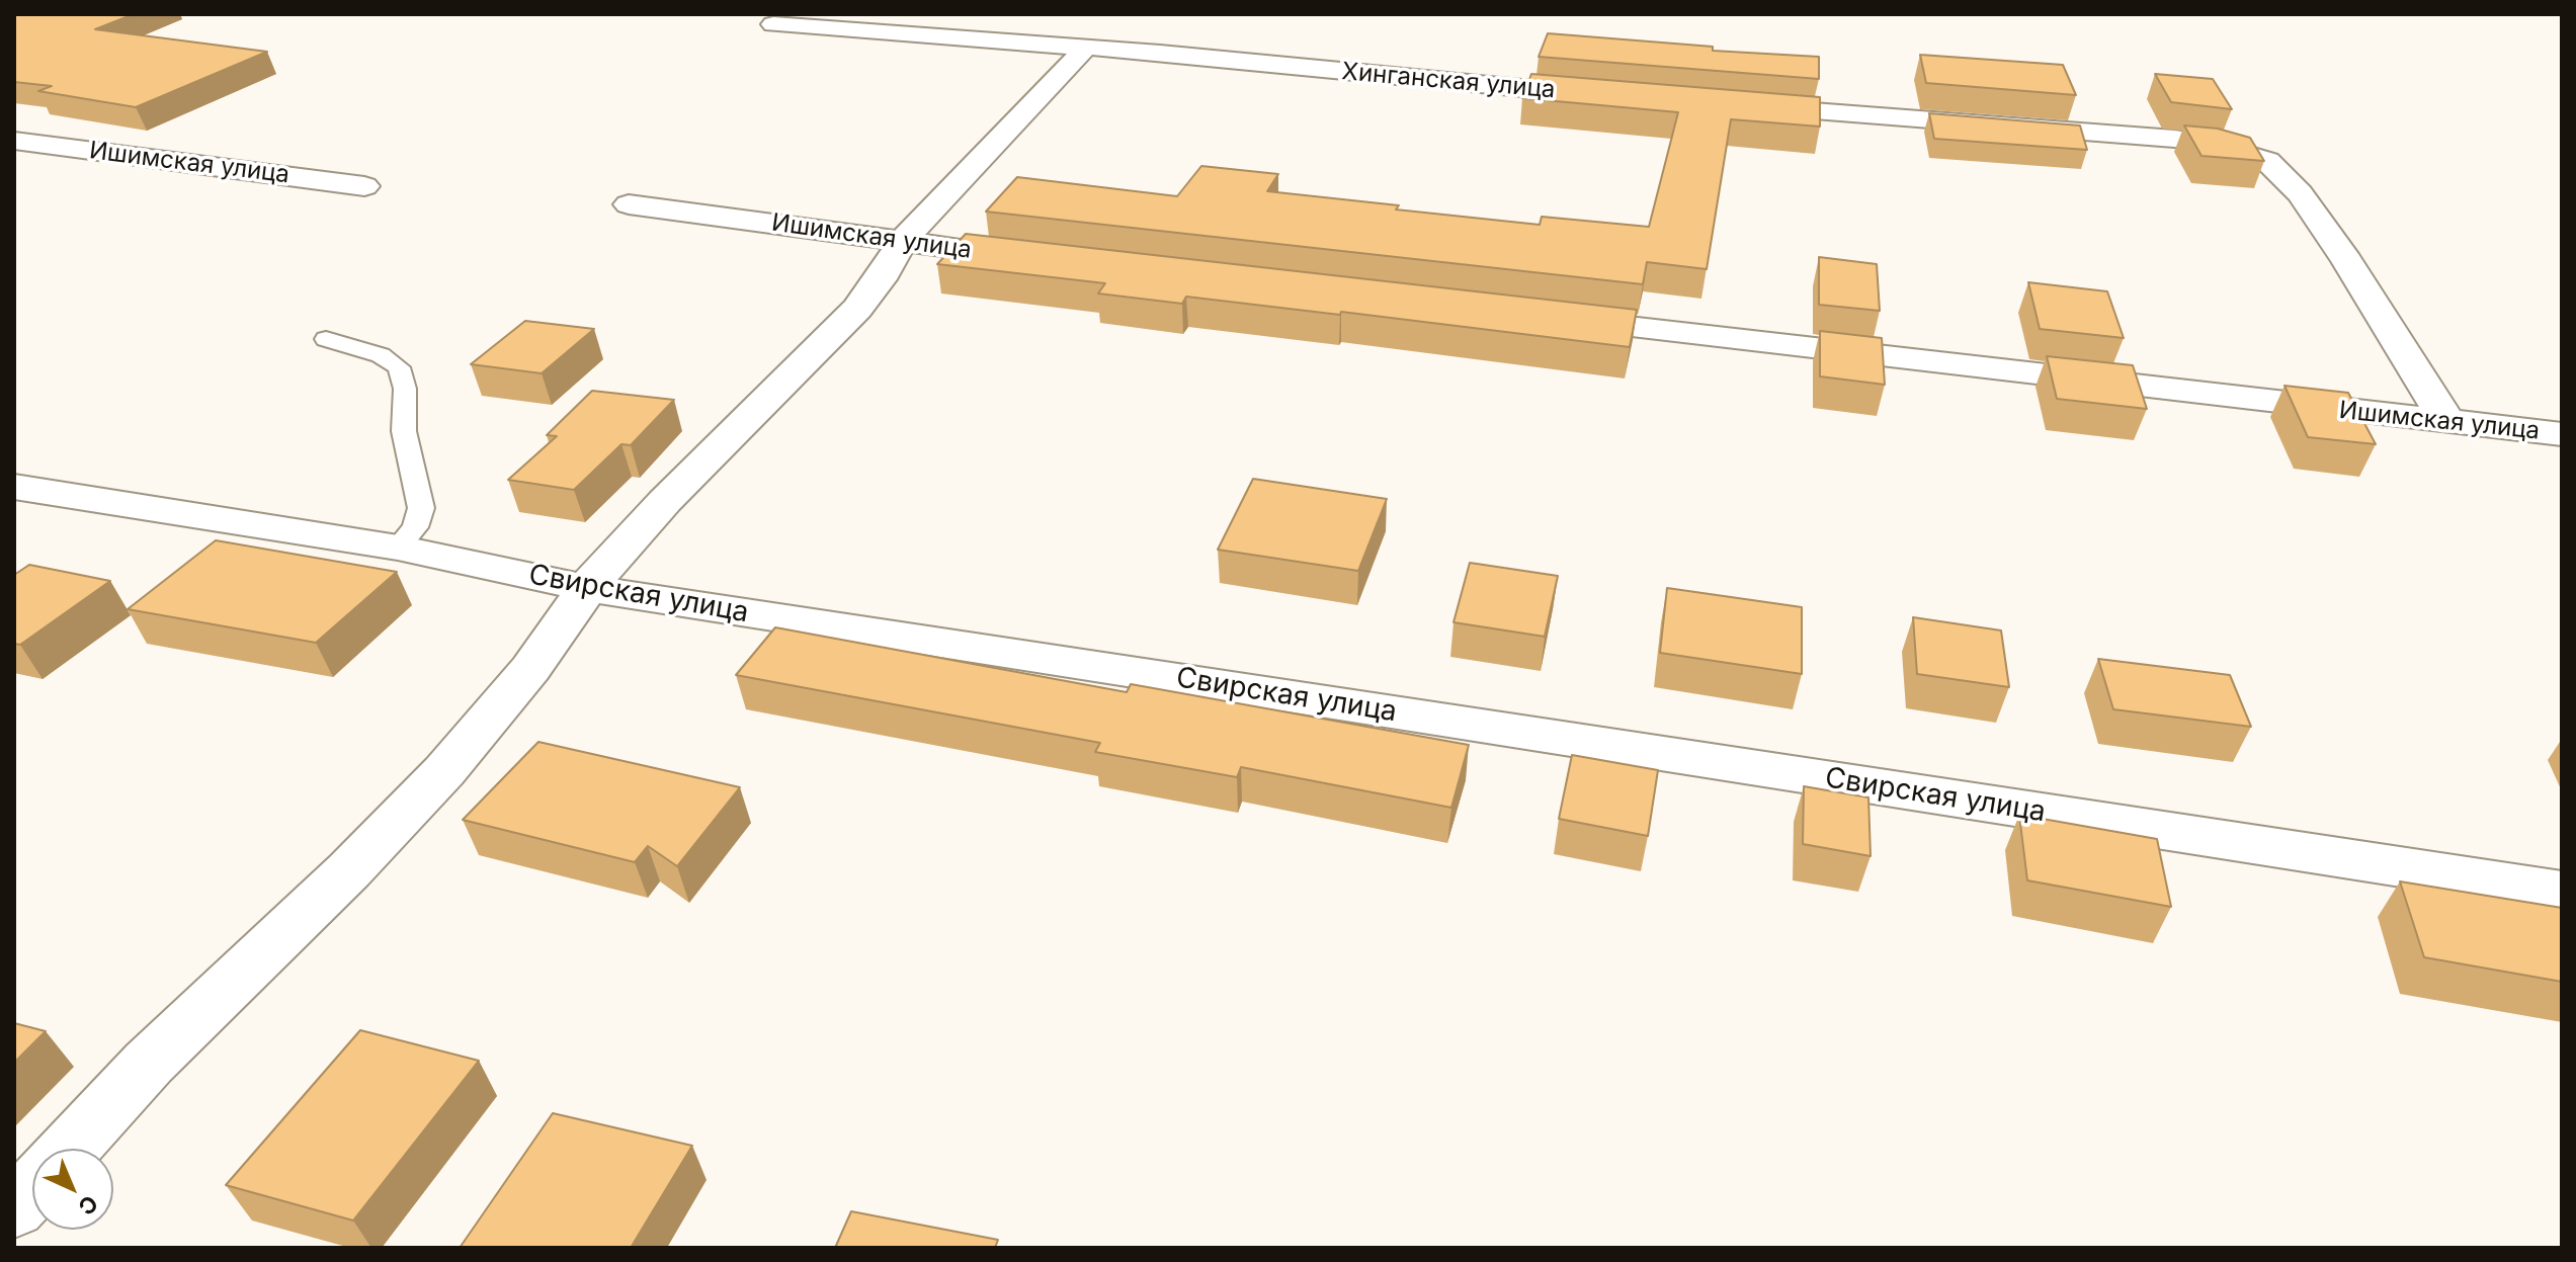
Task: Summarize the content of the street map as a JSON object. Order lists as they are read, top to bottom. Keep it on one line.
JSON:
{"streets":{"street":["Хинганская улица","Ишимская улица","Свирская улица"]},"north":"bottom right"}
